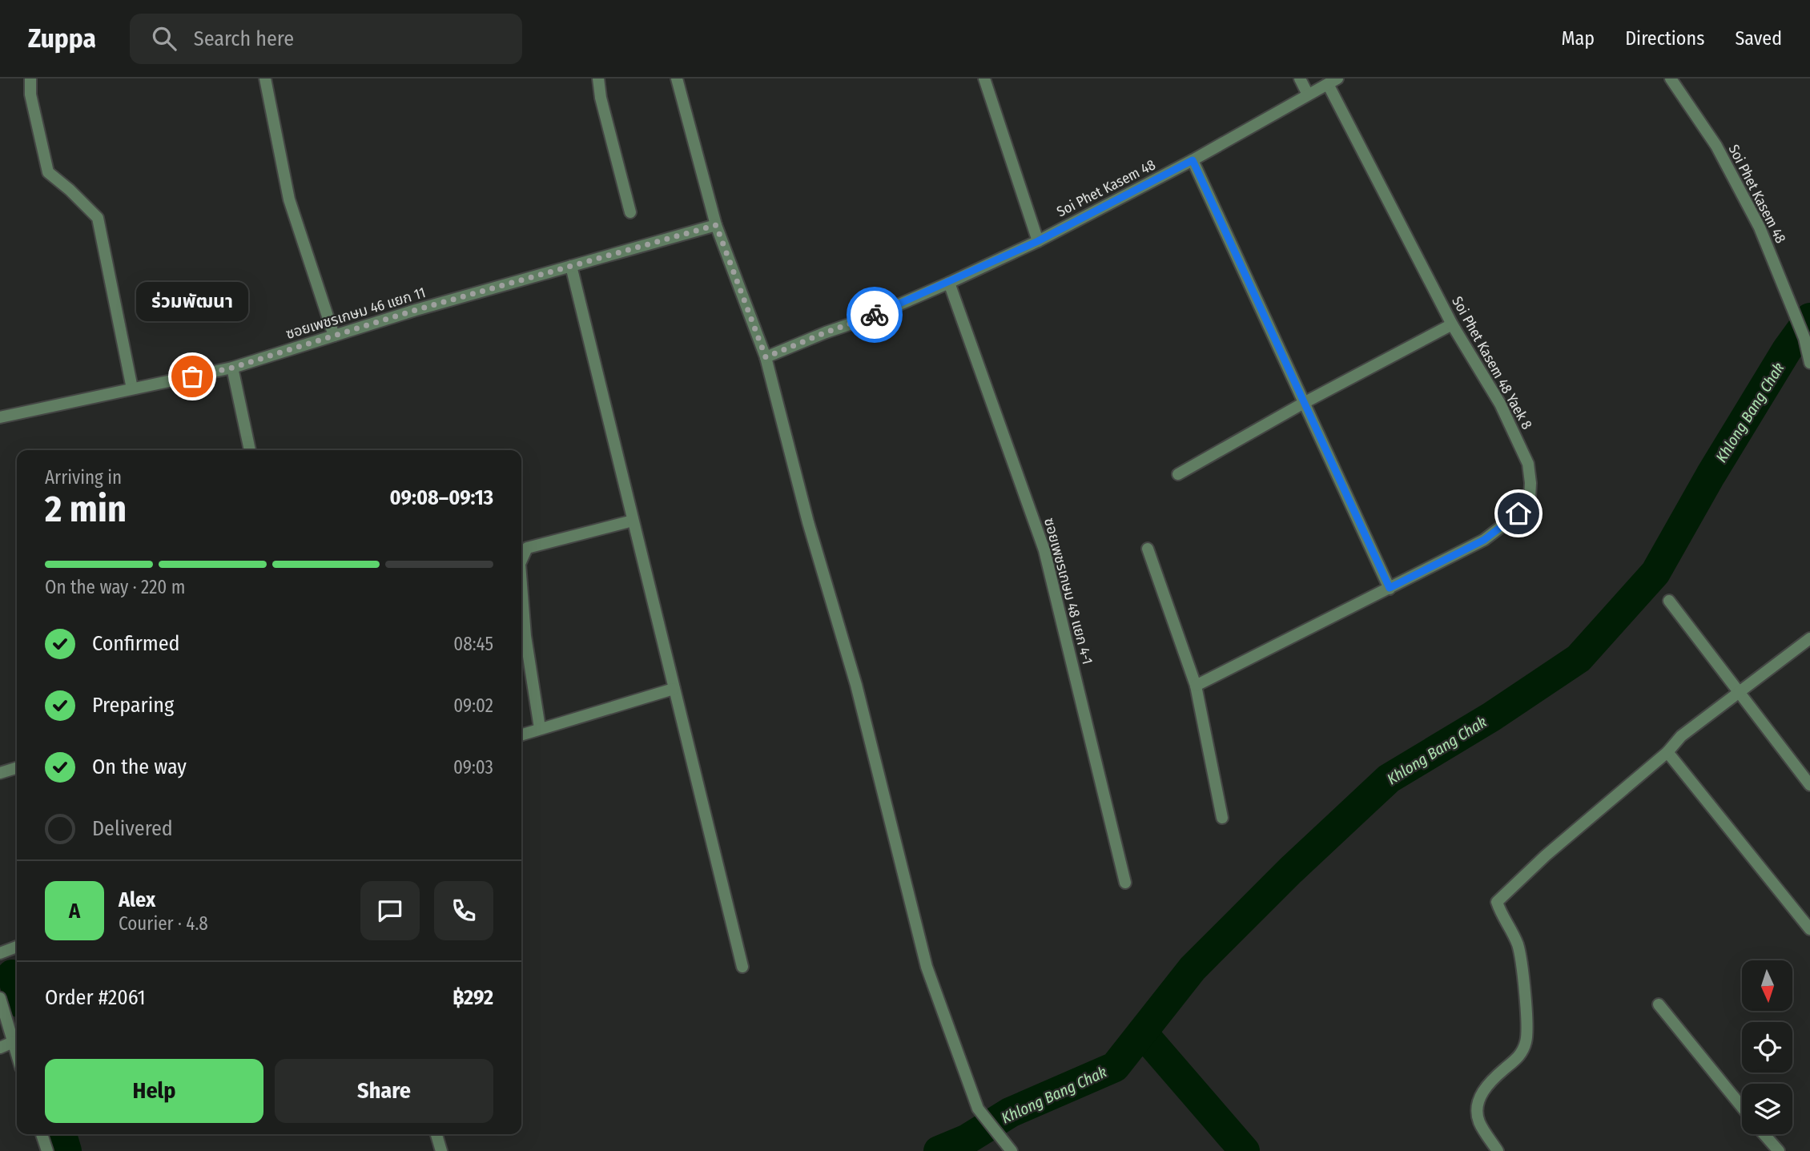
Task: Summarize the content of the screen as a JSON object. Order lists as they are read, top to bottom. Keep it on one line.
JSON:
{"streets":{"street":["Soi Phet Kasem 48","ซอยเพชรเกษม 46 แยก 11","Soi Phet Kasem 48 Yaek 8","ซอยเพชรเกษม 48 แยก 4-1"]},"crossings":[["Soi Phet Kasem 48","Soi Phet Kasem 48 Yaek 8"],["Soi Phet Kasem 48","ซอยเพชรเกษม 48 แยก 4-1"]],"water":["Khlong Bang Chak"],"places":["ร่วมพัฒนา"],"north":"bottom","page":{"header":"Zuppa","search":"Search here","nav":["Map","Directions","Saved"],"bubble":"ร่วมพัฒนา","heading":["2 min","Arriving in","09:08–09:13"],"panel":["Alex","Courier · 4.8","Order #2061","฿292"],"bar":"On the way · 220 m","list":[["Confirmed","08:45"],["Preparing","09:02"],["On the way","09:03"],"Delivered"],"round":"A","buttons":["Help","Share"]}}
